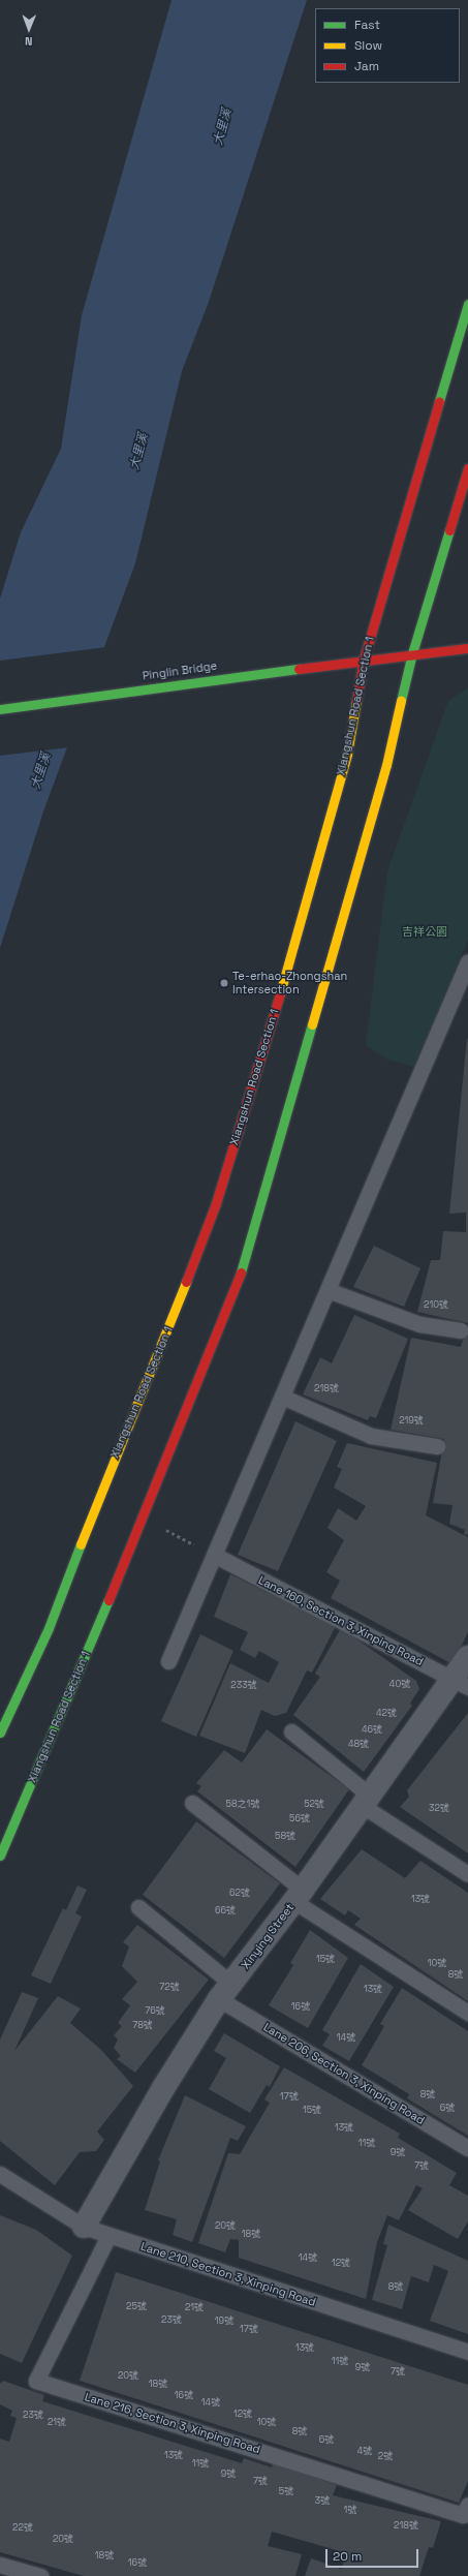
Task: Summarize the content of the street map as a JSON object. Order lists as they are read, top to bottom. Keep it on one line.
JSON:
{"streets":{"street":["Pinglin Bridge","Xiangshun Road Section 1","Xinying Street"],"lane":["Lane 160, Section 3, Xinping Road","Lane 206, Section 3, Xinping Road","Lane 210, Section 3, Xinping Road","Lane 216, Section 3, Xinping Road"]},"crossings":[["Pinglin Bridge","Xiangshun Road Section 1"],["Lane 160, Section 3, Xinping Road","Xinying Street"],["Xinying Street","Lane 206, Section 3, Xinping Road"],["Xinying Street","Lane 210, Section 3, Xinping Road"],["Lane 210, Section 3, Xinping Road","Lane 216, Section 3, Xinping Road"]],"water":["大里溪"],"parks":["吉祥公園"],"places":["Te-erhao-Zhongshan Intersection"],"house_numbers":["210號","218號","219號","40號","233號","42號","46號","48號","58之1號","52號","32號","56號","58號","62號","13號","66號","15號","10號","8號","72號","13號","16號","76號","78號","14號","8號","17號","6號","15號","13號","11號","9號","7號","20號","18號","14號","12號","8號","25號","21號","23號","19號","17號","13號","11號","9號","7號","20號","18號","16號","14號","12號","23號","21號","10號","8號","6號","4號","13號","2號","11號","9號","7號","5號","3號","1號","218號","22號","20號","18號","16號"],"legend":["Fast","Slow","Jam"],"scale_bar":"20 m","north":"bottom"}
